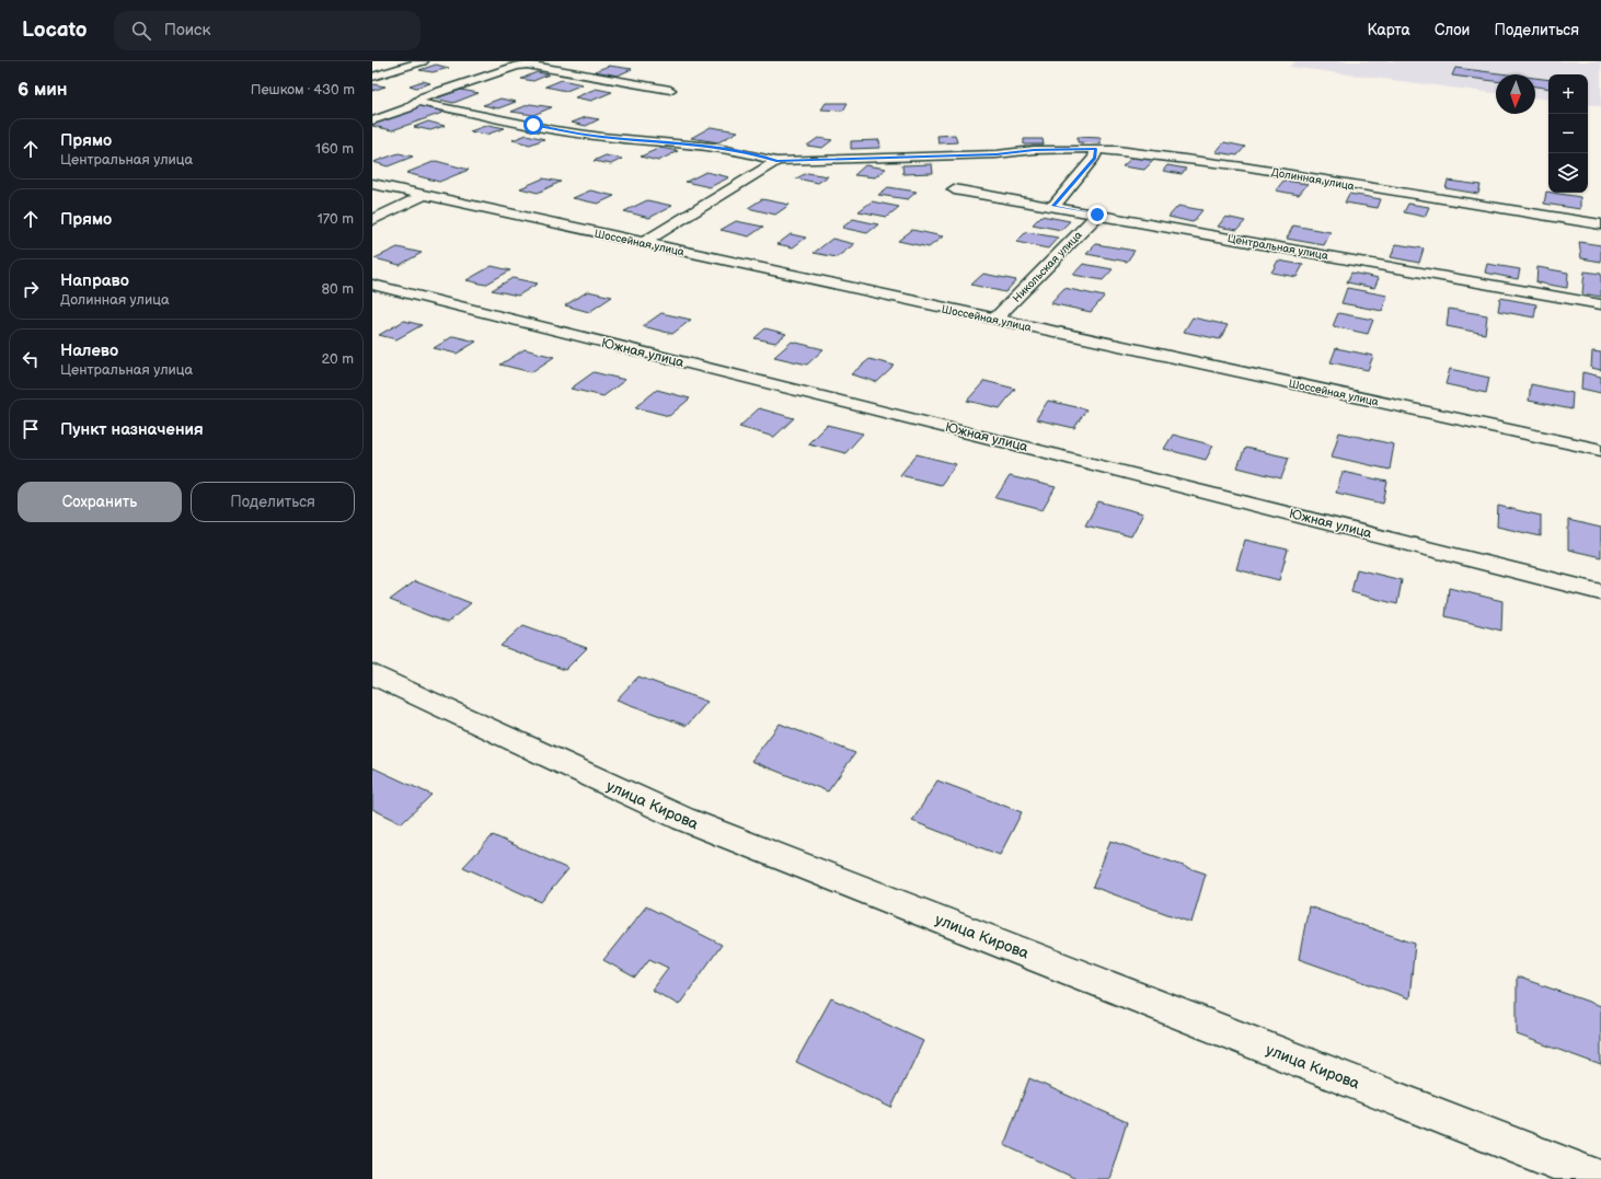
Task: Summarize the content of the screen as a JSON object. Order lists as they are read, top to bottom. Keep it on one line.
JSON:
{"streets":{"street":["Долинная улица","Шоссейная улица","Центральная улица","Никольская улица","Южная улица","улица Кирова"]},"crossings":[["Шоссейная улица","Никольская улица"],["Центральная улица","Никольская улица"]],"north":"bottom","page":{"header":"Locato","search":"Поиск","nav":["Карта","Слои","Поделиться"],"heading":["6 мин","Пешком · 430 m"],"map_buttons":["+","−"],"list":[["Прямо","Центральная улица","160 m"],["Прямо","170 m"],["Направо","Долинная улица","80 m"],["Налево","Центральная улица","20 m"],"Пункт назначения"],"buttons":["Сохранить","Поделиться"]}}
